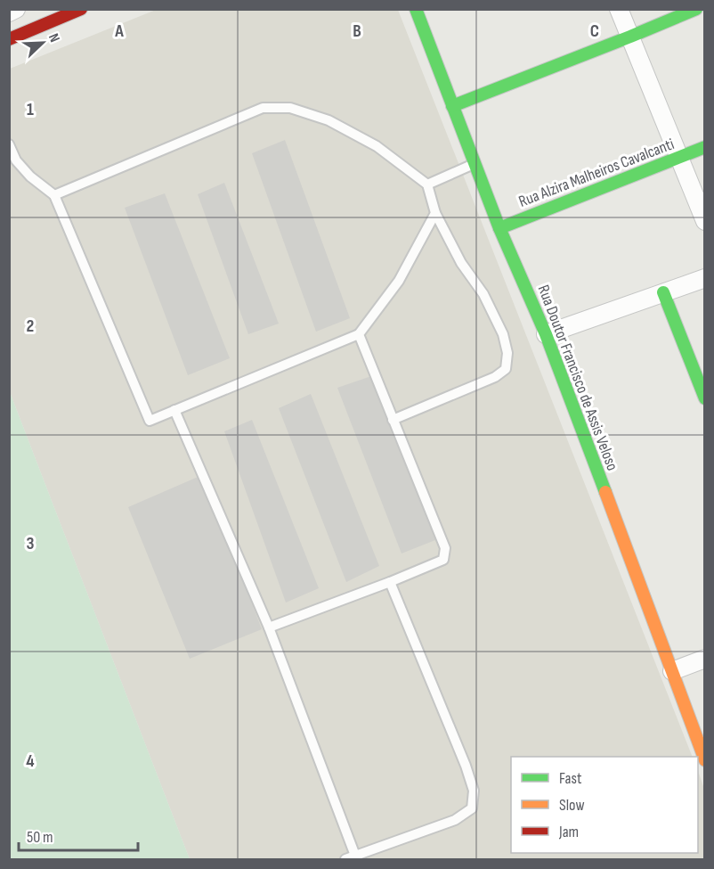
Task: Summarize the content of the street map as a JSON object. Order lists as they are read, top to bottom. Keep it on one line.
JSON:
{"streets":{"street":["Rua Alzira Malheiros Cavalcanti","Rua Doutor Francisco de Assis Veloso"]},"crossings":[["Rua Alzira Malheiros Cavalcanti","Rua Doutor Francisco de Assis Veloso"]],"legend":["Fast","Slow","Jam"],"scale_bar":"50 m","north":"top right","grid":{"columns":["A","B","C"],"rows":["1","2","3","4"]}}
